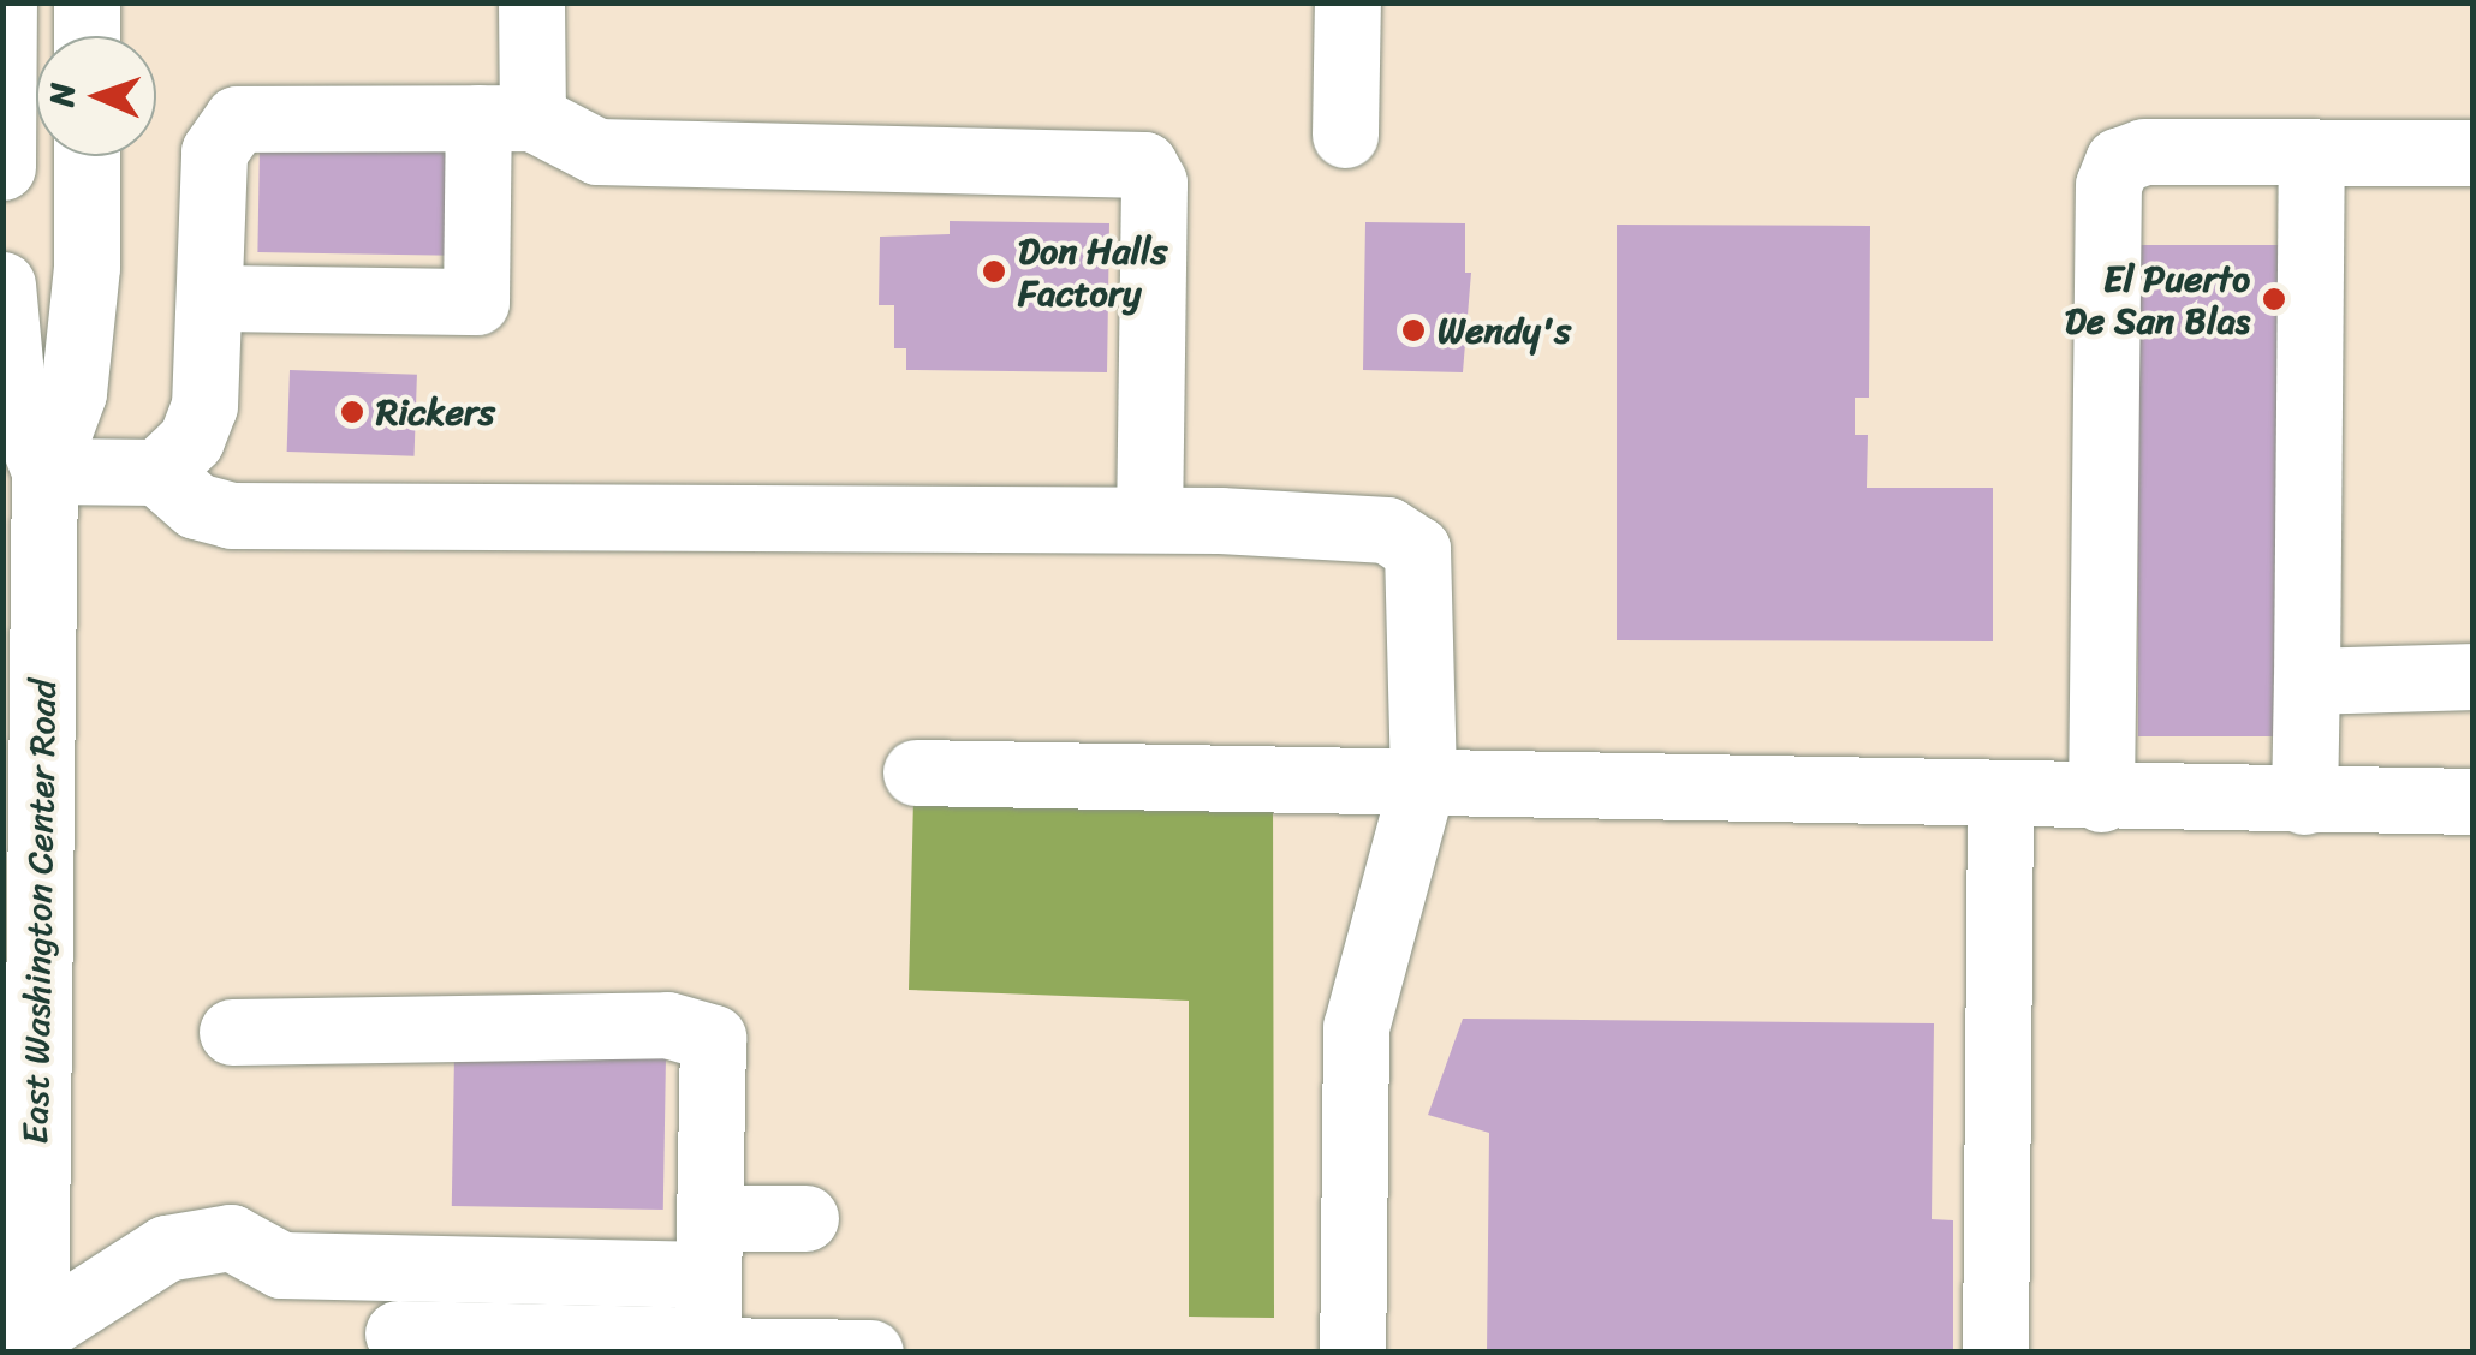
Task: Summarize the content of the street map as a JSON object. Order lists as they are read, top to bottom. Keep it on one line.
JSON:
{"streets":{"main road":["East Washington Center Road"]},"places":["Don Halls Factory","El Puerto De San Blas","Wendy's","Rickers"],"north":"left"}
